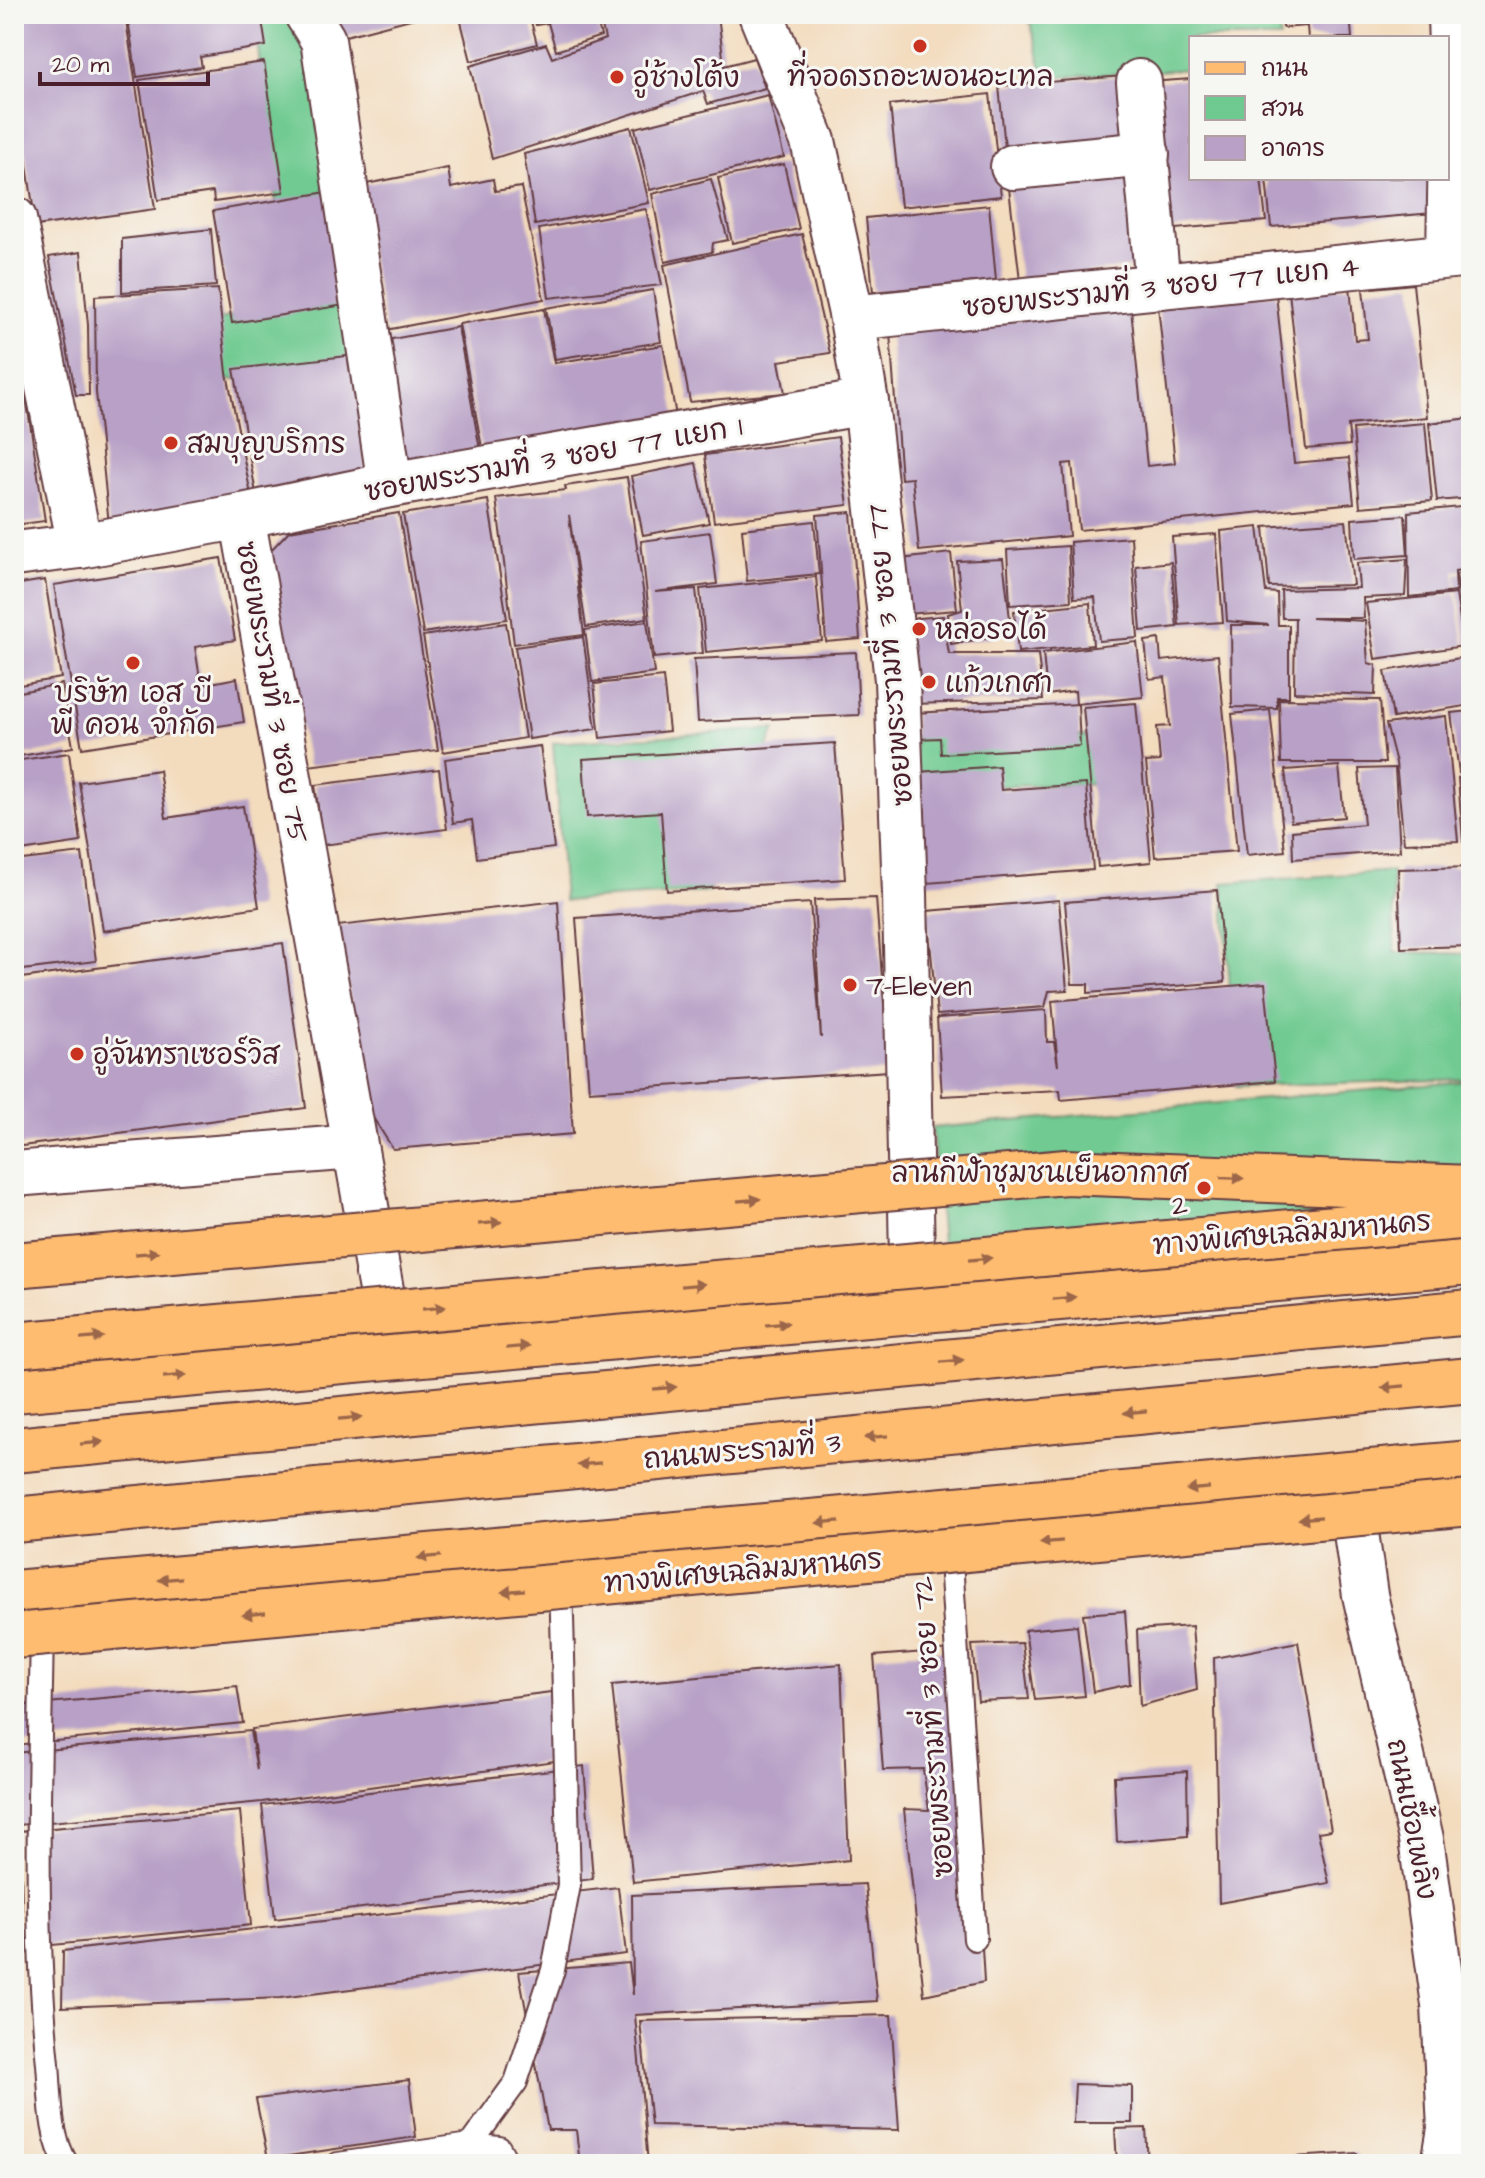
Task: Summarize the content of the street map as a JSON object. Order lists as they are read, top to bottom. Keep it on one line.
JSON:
{"streets":{"main road":["ทางพิเศษเฉลิมมหานคร","ถนนพระรามที่ 3"],"street":["ซอยพระรามที่ 3 ซอย 77 แยก 4","ซอยพระรามที่ 3 ซอย 77 แยก 1","ซอยพระรามที่ 3 ซอย 77","ซอยพระรามที่ 3 ซอย 75","ถนนเชื้อเพลิง"],"lane":["ซอยพระรามที่ 3 ซอย 72"]},"crossings":[["ซอยพระรามที่ 3 ซอย 77 แยก 4","ซอยพระรามที่ 3 ซอย 77"],["ซอยพระรามที่ 3 ซอย 77 แยก 1","ซอยพระรามที่ 3 ซอย 77"],["ซอยพระรามที่ 3 ซอย 77 แยก 1","ซอยพระรามที่ 3 ซอย 75"]],"places":["ที่จอดรถอะพอนอะเทล","อู่ช้างโต้ง","สมบุญบริการ","หล่อรอได้","บริษัท เอส บี พี คอน จำกัด","แก้วเกศา","7-Eleven","อู่จันทราเซอร์วิส","ลานกีฬาชุมชนเย็นอากาศ 2"],"legend":["ถนน","สวน","อาคาร"],"scale_bar":"20 m"}
